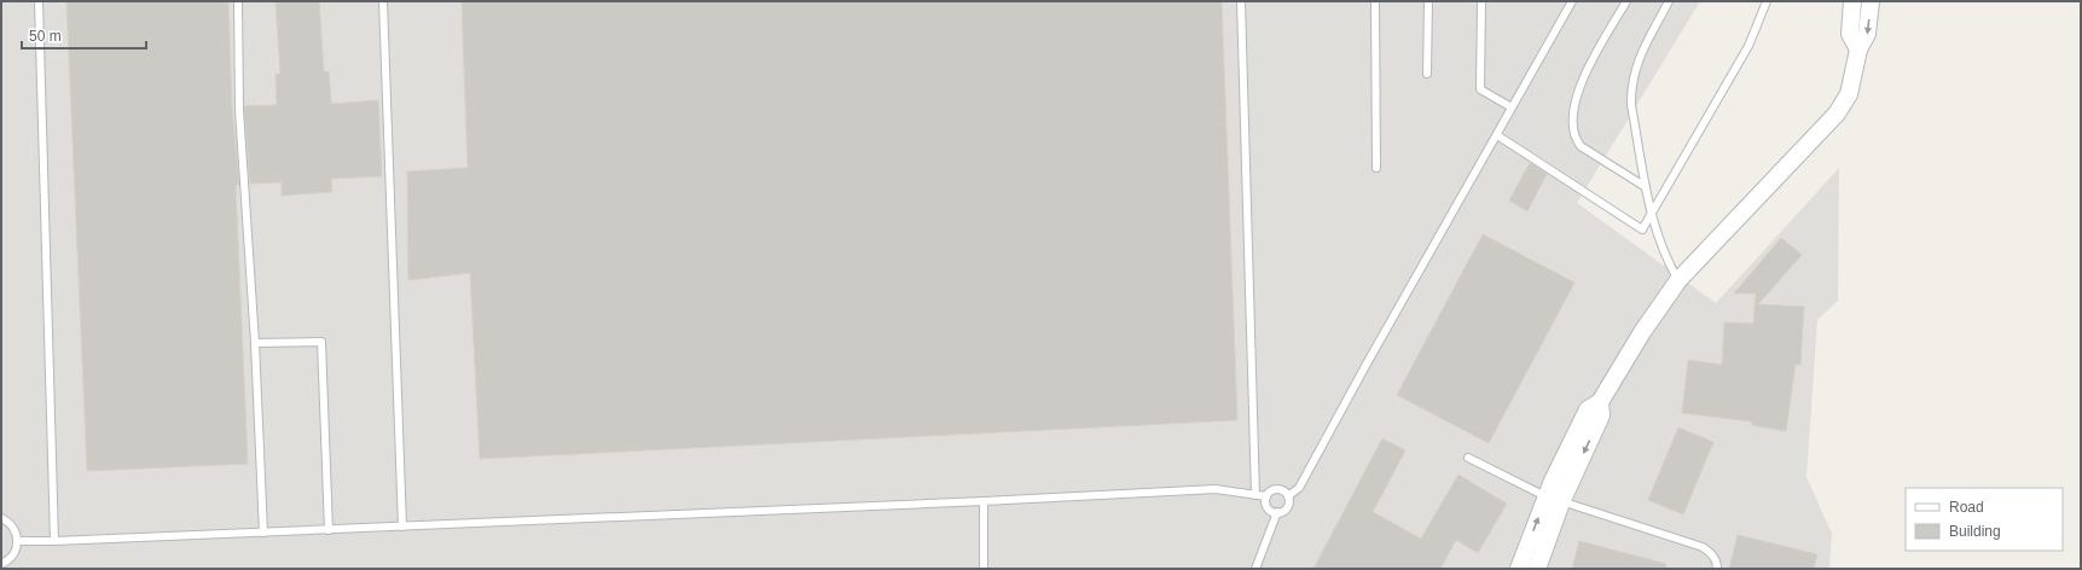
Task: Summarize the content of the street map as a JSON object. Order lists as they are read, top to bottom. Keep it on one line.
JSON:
{"legend":["Road","Building"],"scale_bar":"50 m"}
